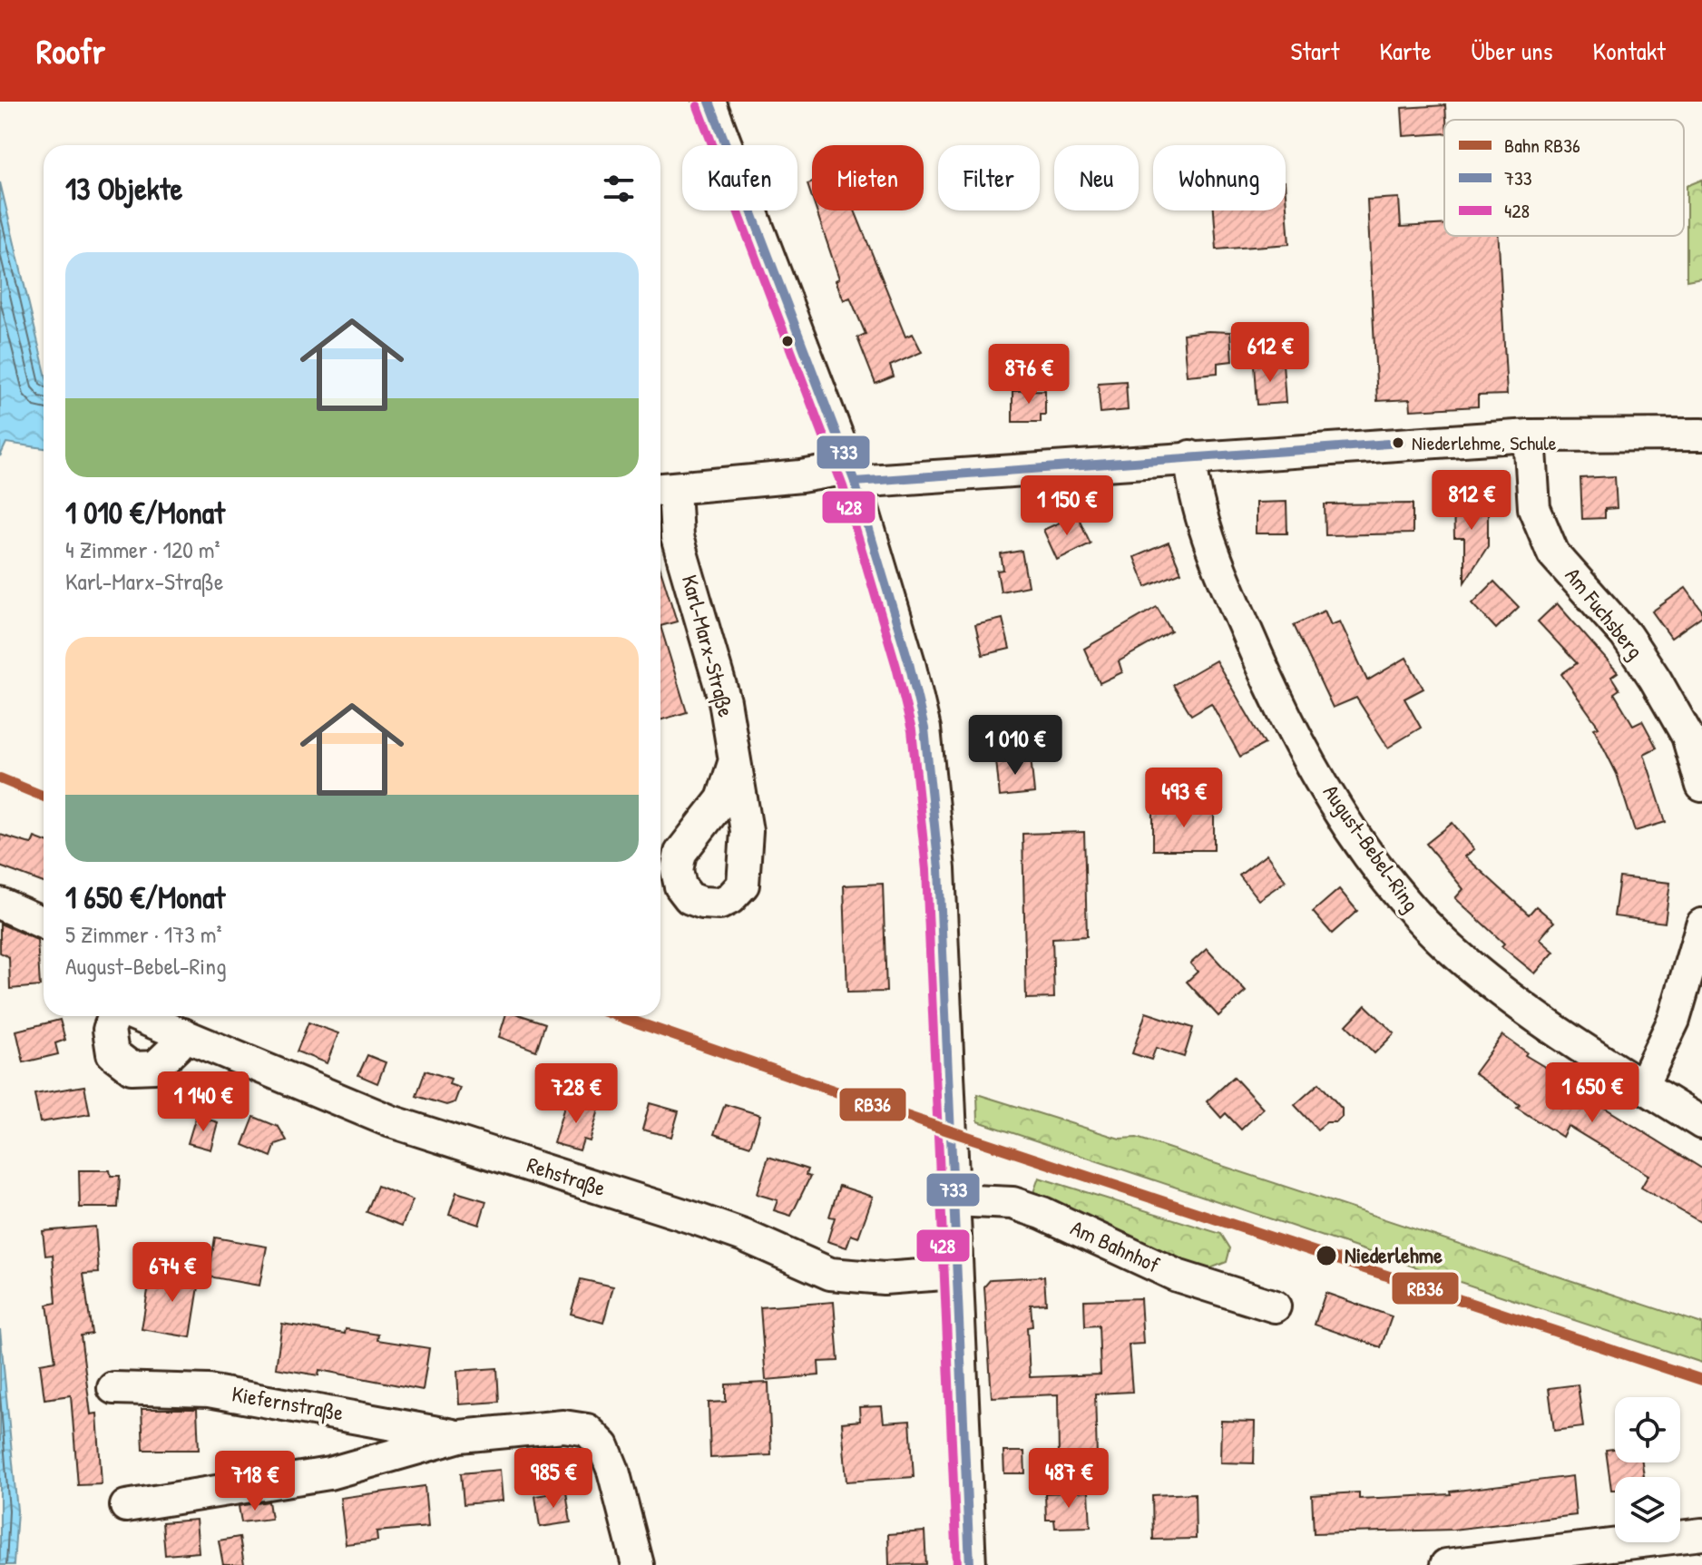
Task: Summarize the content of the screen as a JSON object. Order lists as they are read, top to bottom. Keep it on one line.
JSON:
{"streets":{"street":["Am Fuchsberg","Karl-Marx-Straße","August-Bebel-Ring","Rehstraße","Am Bahnhof","Kiefernstraße"]},"crossings":[["Am Fuchsberg","Karl-Marx-Straße"],["Karl-Marx-Straße","August-Bebel-Ring"]],"places":["Niederlehme, Schule","Niederlehme"],"lines":["transit line 733","transit line 428","rail line RB36"],"legend":["Bahn RB36","733","428"],"page":{"header":"Roofr","nav":["Start","Karte","Über uns","Kontakt"],"chip":["Kaufen","Mieten","Filter","Neu","Wohnung"],"heading":"13 Objekte","list":[{"name":"1 010 €/Monat","note":"4 Zimmer · 120 m² · Karl-Marx-Straße"},{"name":"1 650 €/Monat","note":"5 Zimmer · 173 m² · August-Bebel-Ring"}],"price":["612 €","876 €","812 €","1 150 €","1 010 €","493 €","1 650 €","728 €","1 140 €","674 €","985 €","487 €","718 €"]}}
